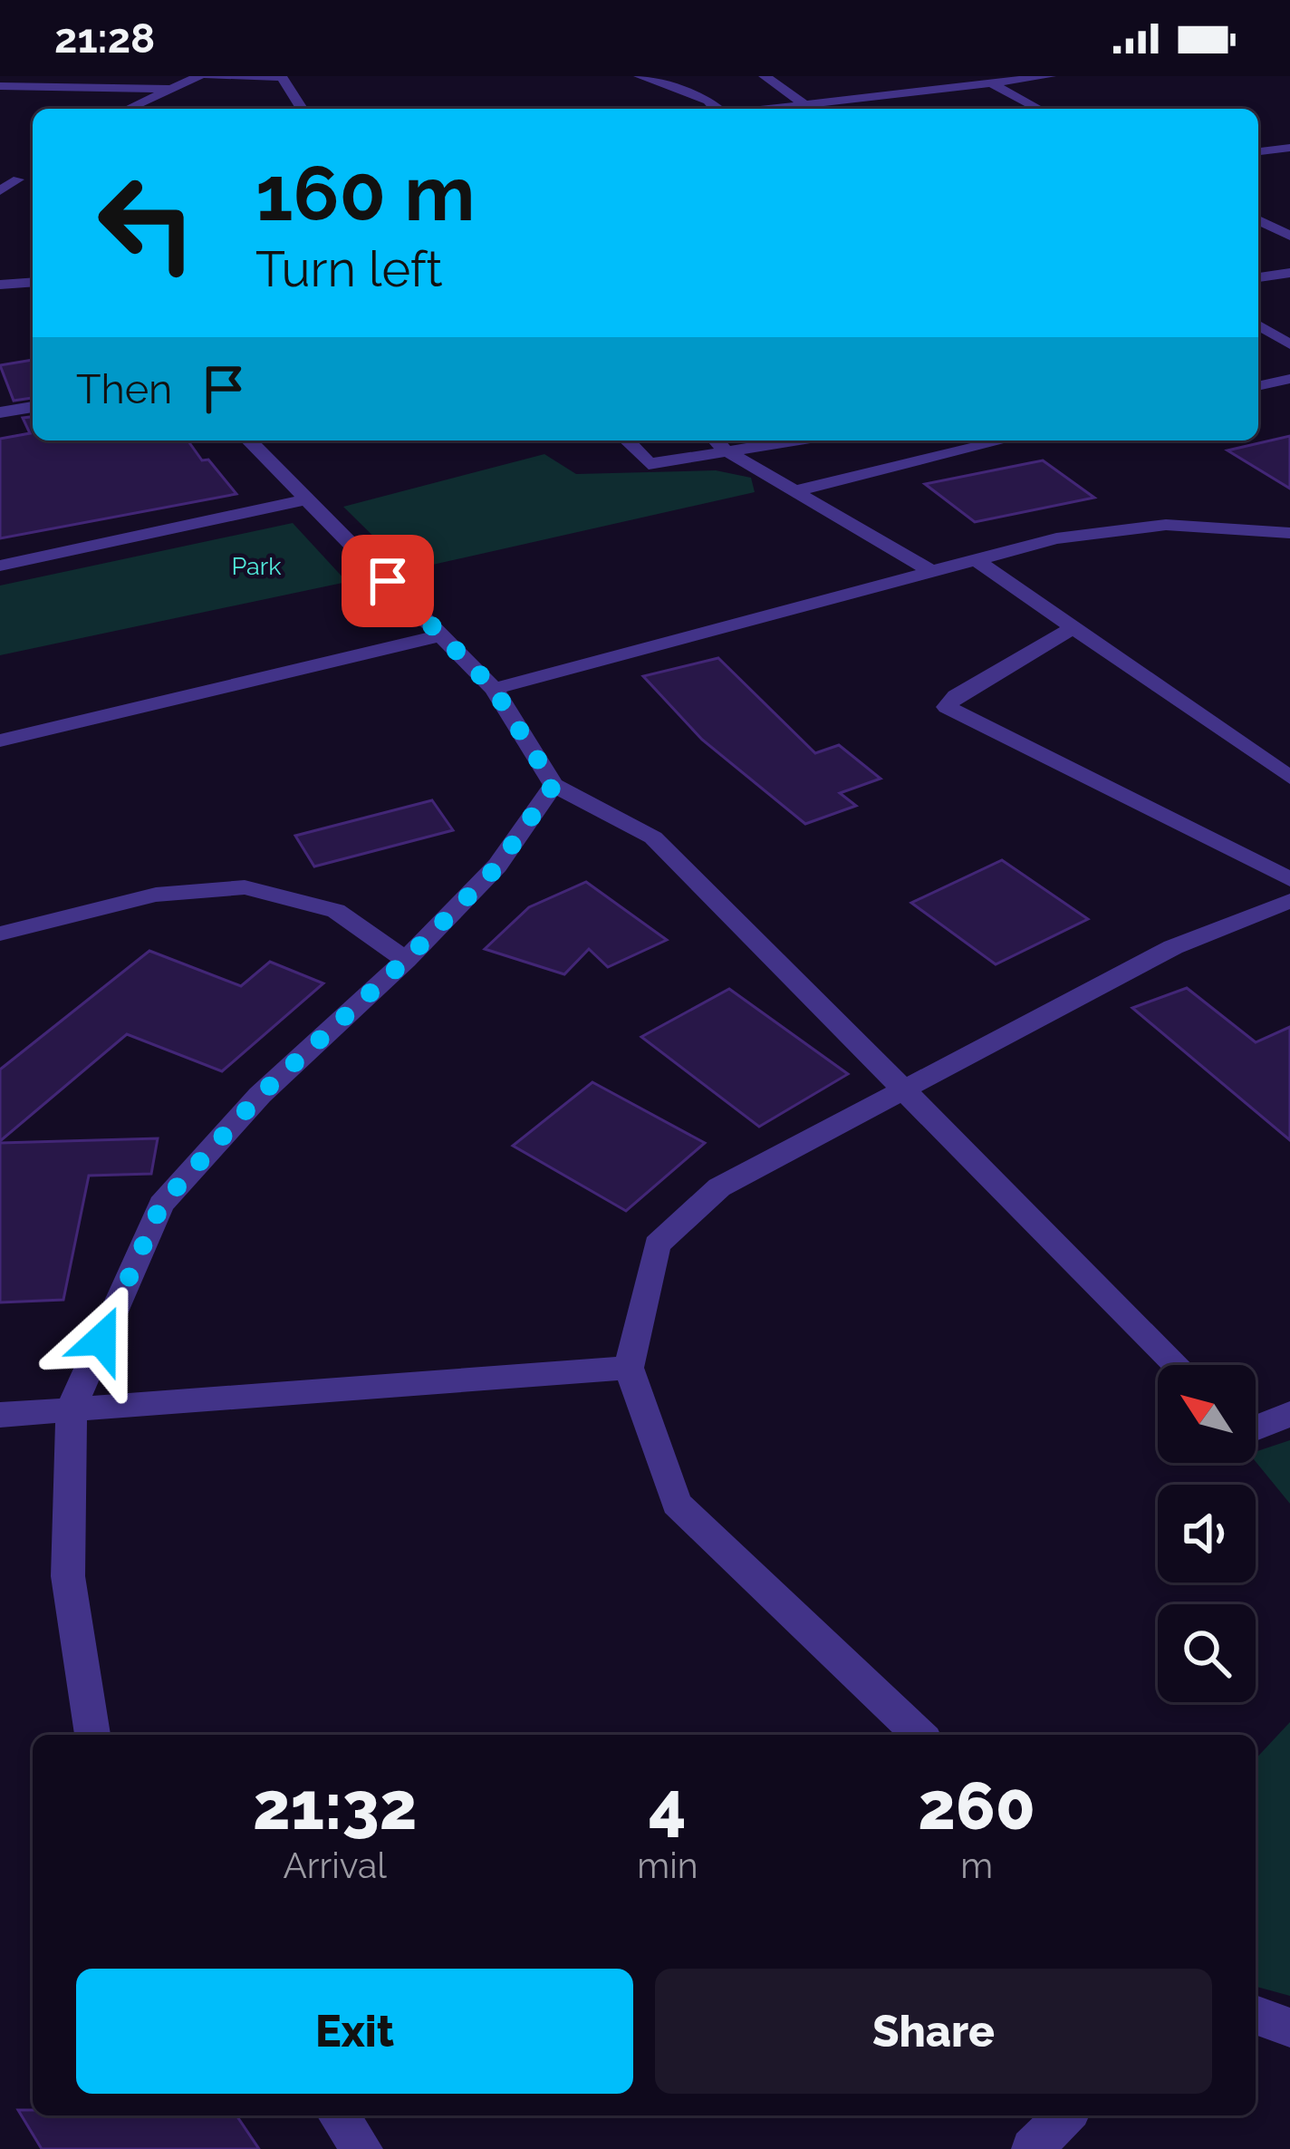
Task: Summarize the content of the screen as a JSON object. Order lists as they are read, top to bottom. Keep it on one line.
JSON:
{"parks":["Park"],"north":"top left","page":{"status":"21:28","turn":["160 m","Turn left"],"then":"Then","eta":["21:32","Arrival","4","min","260","m"],"buttons":["Exit","Share"]}}
